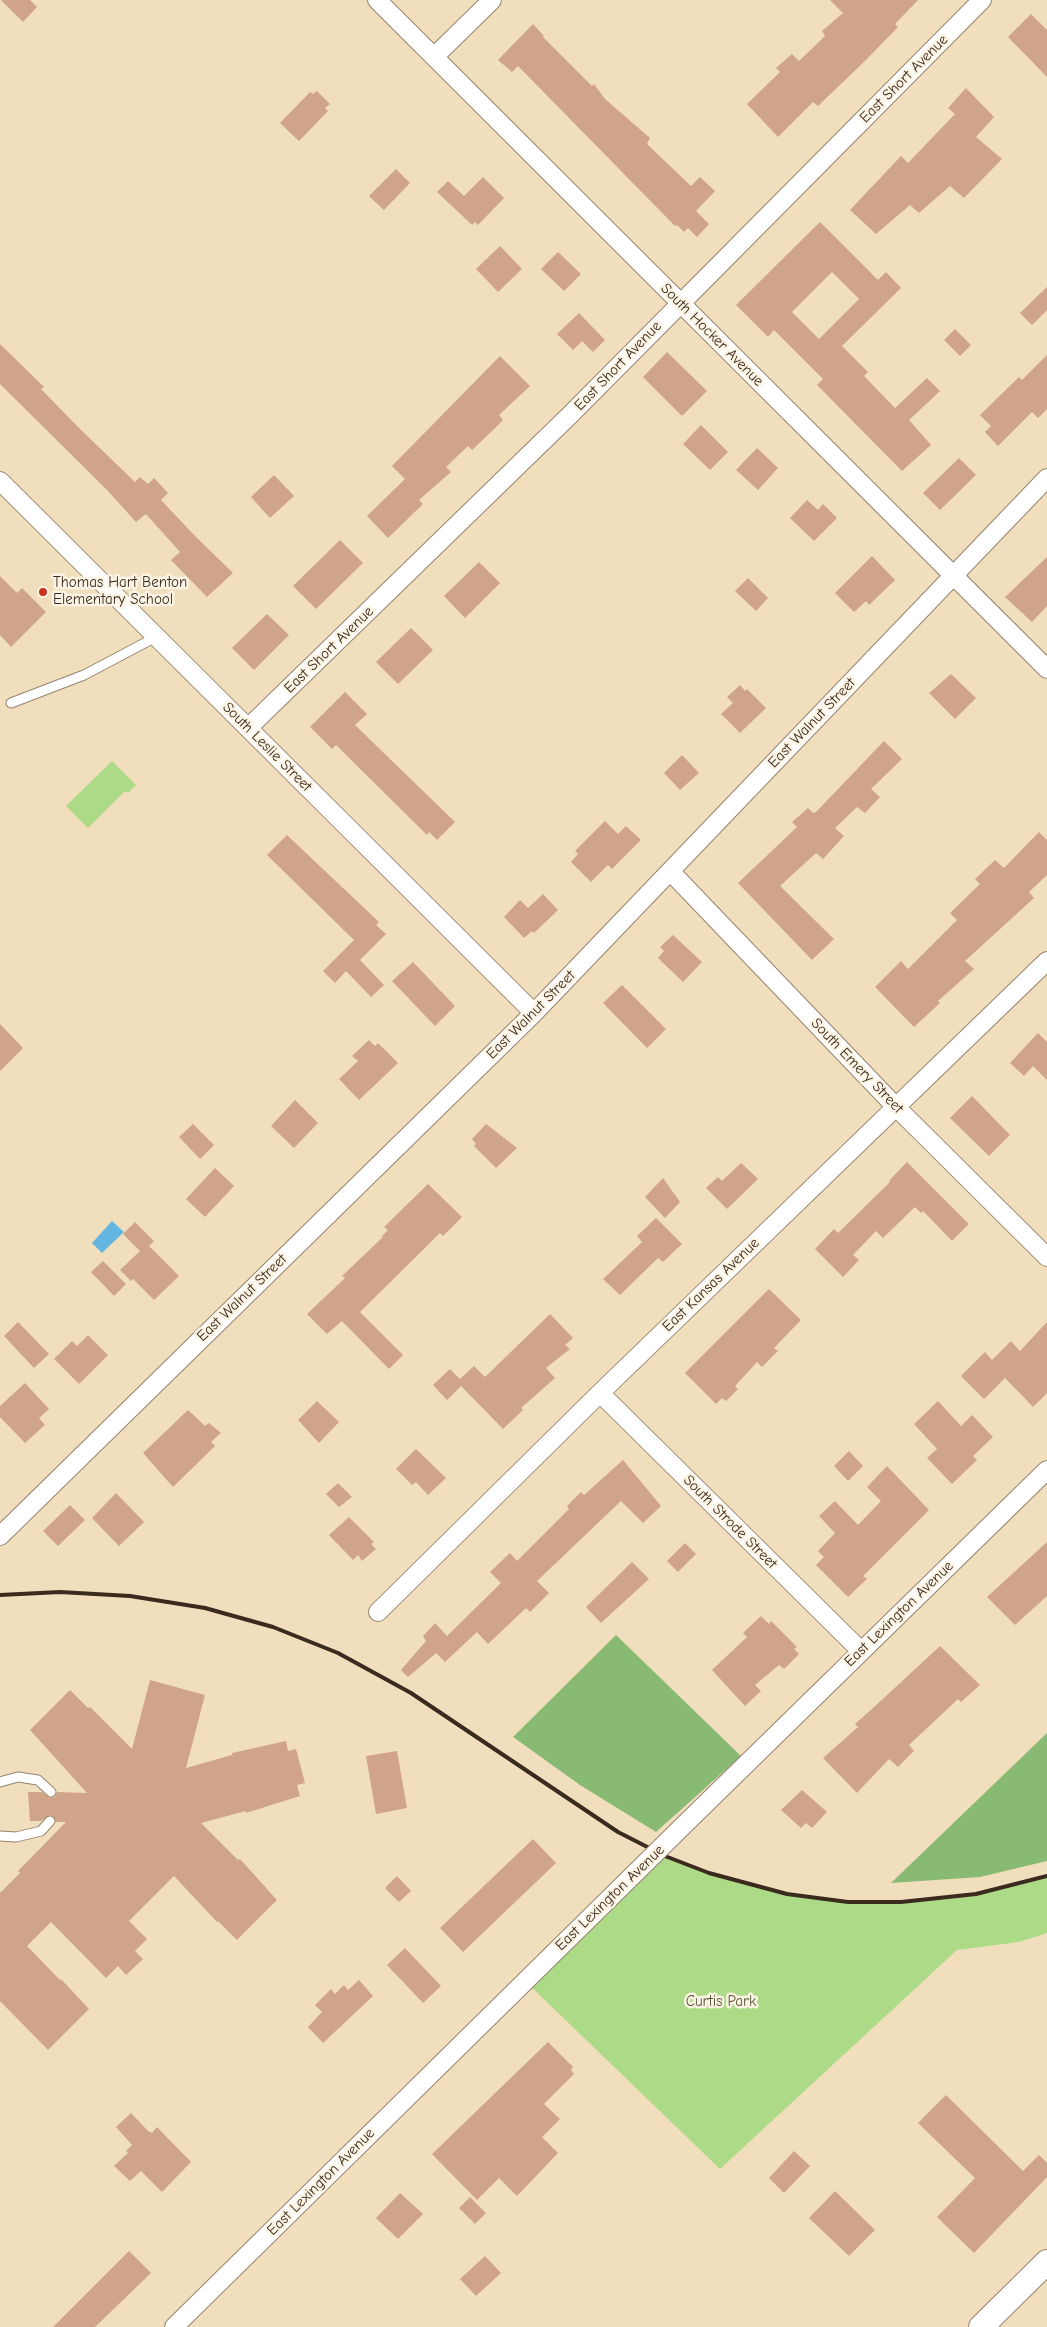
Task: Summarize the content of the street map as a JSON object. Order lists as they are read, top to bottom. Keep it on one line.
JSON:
{"streets":{"street":["East Short Avenue","South Hocker Avenue","East Walnut Street","South Leslie Street","South Emery Street","East Kansas Avenue","South Strode Street","East Lexington Avenue"]},"crossings":[["East Short Avenue","South Hocker Avenue"],["East Short Avenue","South Leslie Street"],["South Hocker Avenue","East Walnut Street"],["East Walnut Street","South Leslie Street"],["East Walnut Street","South Emery Street"],["South Emery Street","East Kansas Avenue"],["East Kansas Avenue","South Strode Street"],["South Strode Street","East Lexington Avenue"]],"parks":["Curtis Park"],"places":["Thomas Hart Benton Elementary School"]}
